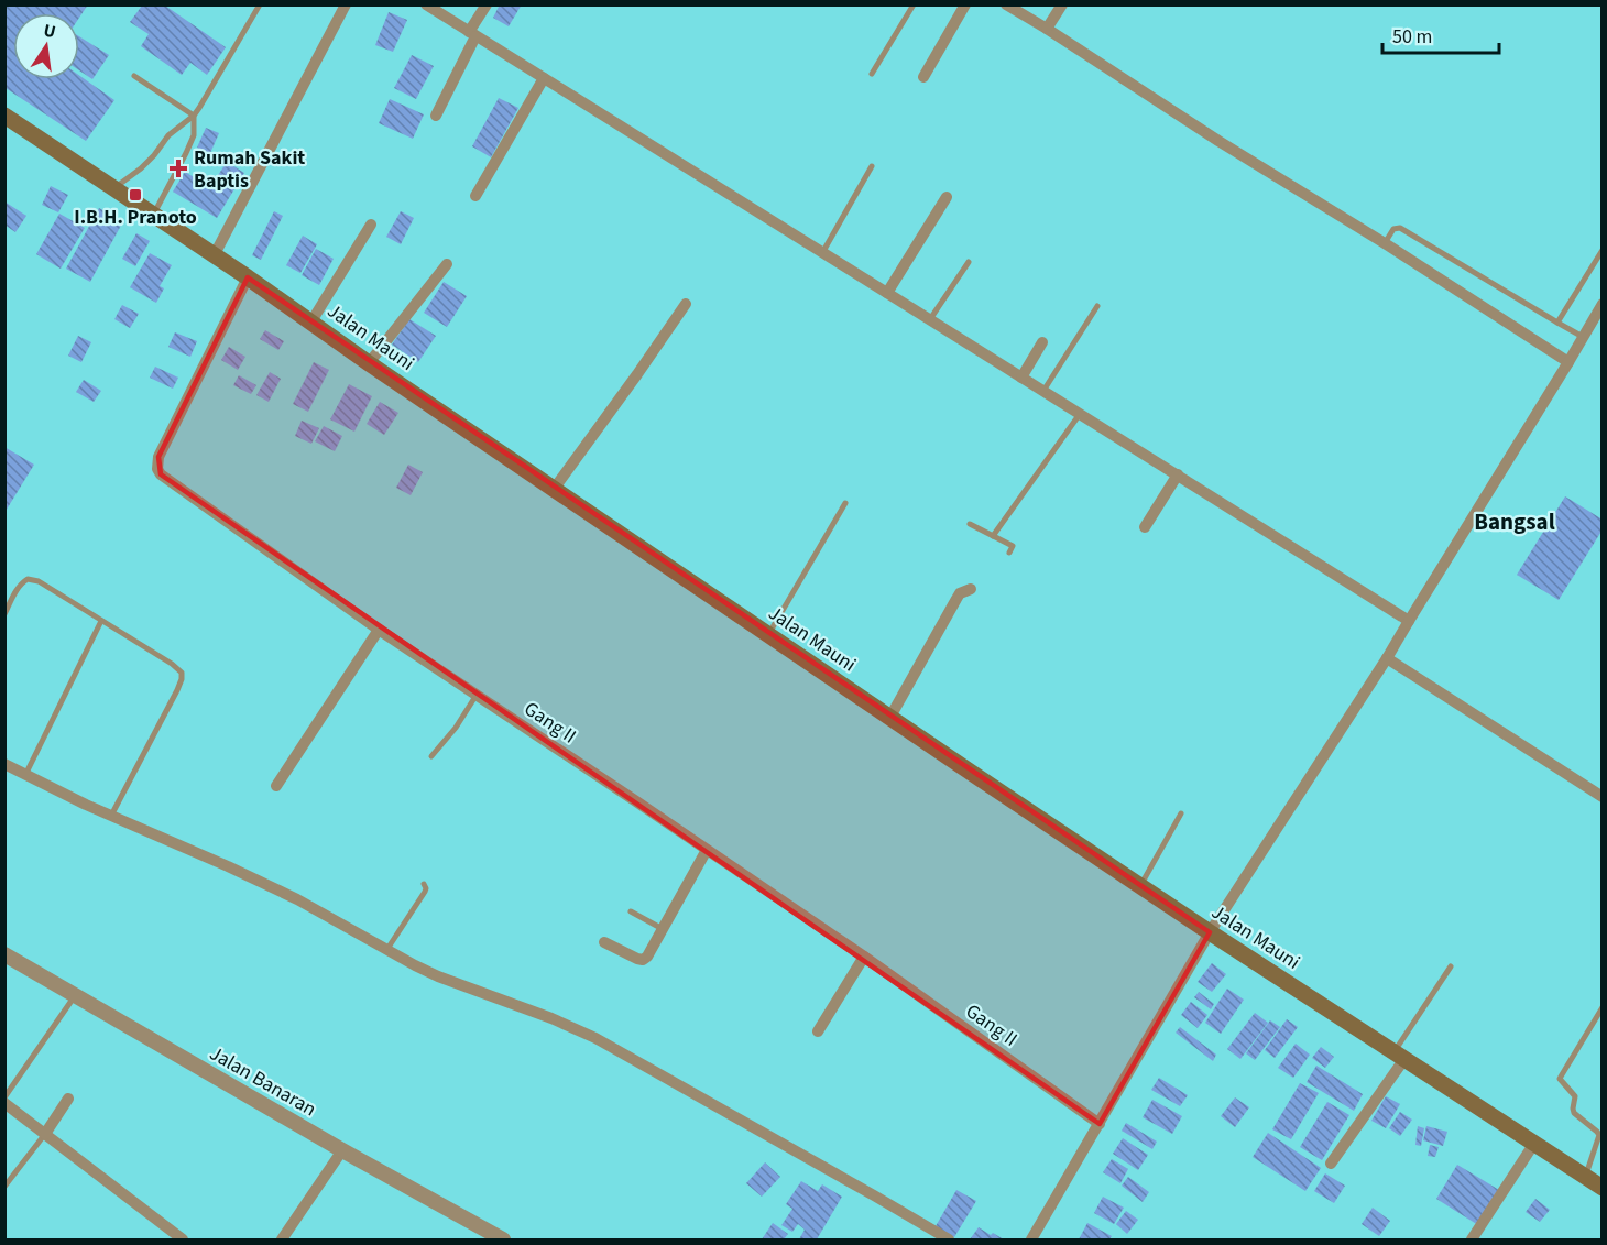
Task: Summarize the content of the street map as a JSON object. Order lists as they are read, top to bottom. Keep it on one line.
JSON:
{"streets":{"main road":["Jalan Mauni"],"street":["Gang II","Jalan Banaran"]},"crossings":[["Jalan Mauni","Gang II"]],"districts":["Bangsal"],"places":{"health":["Rumah Sakit Baptis"],"transit":["I.B.H. Pranoto"]},"scale_bar":"50 m","north":"top"}
